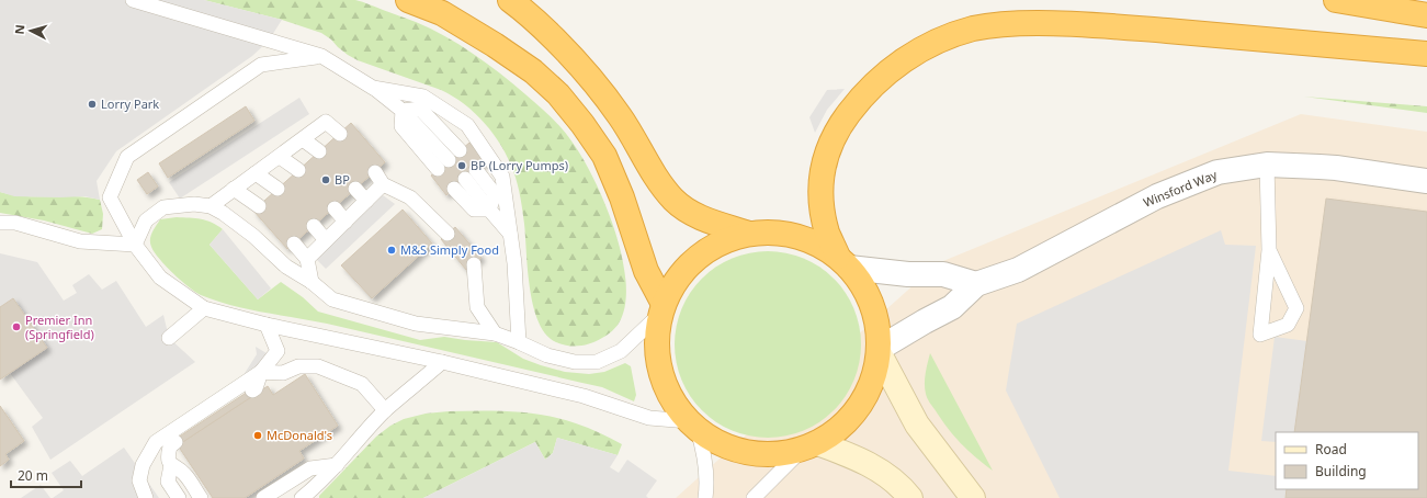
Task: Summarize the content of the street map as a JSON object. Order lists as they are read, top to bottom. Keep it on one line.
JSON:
{"streets":{"street":["Winsford Way"]},"places":["Lorry Park","BP (Lorry Pumps)","BP","M&S Simply Food","Premier Inn (Springfield)","McDonald's"],"legend":["Road","Building"],"scale_bar":"20 m","north":"left"}
